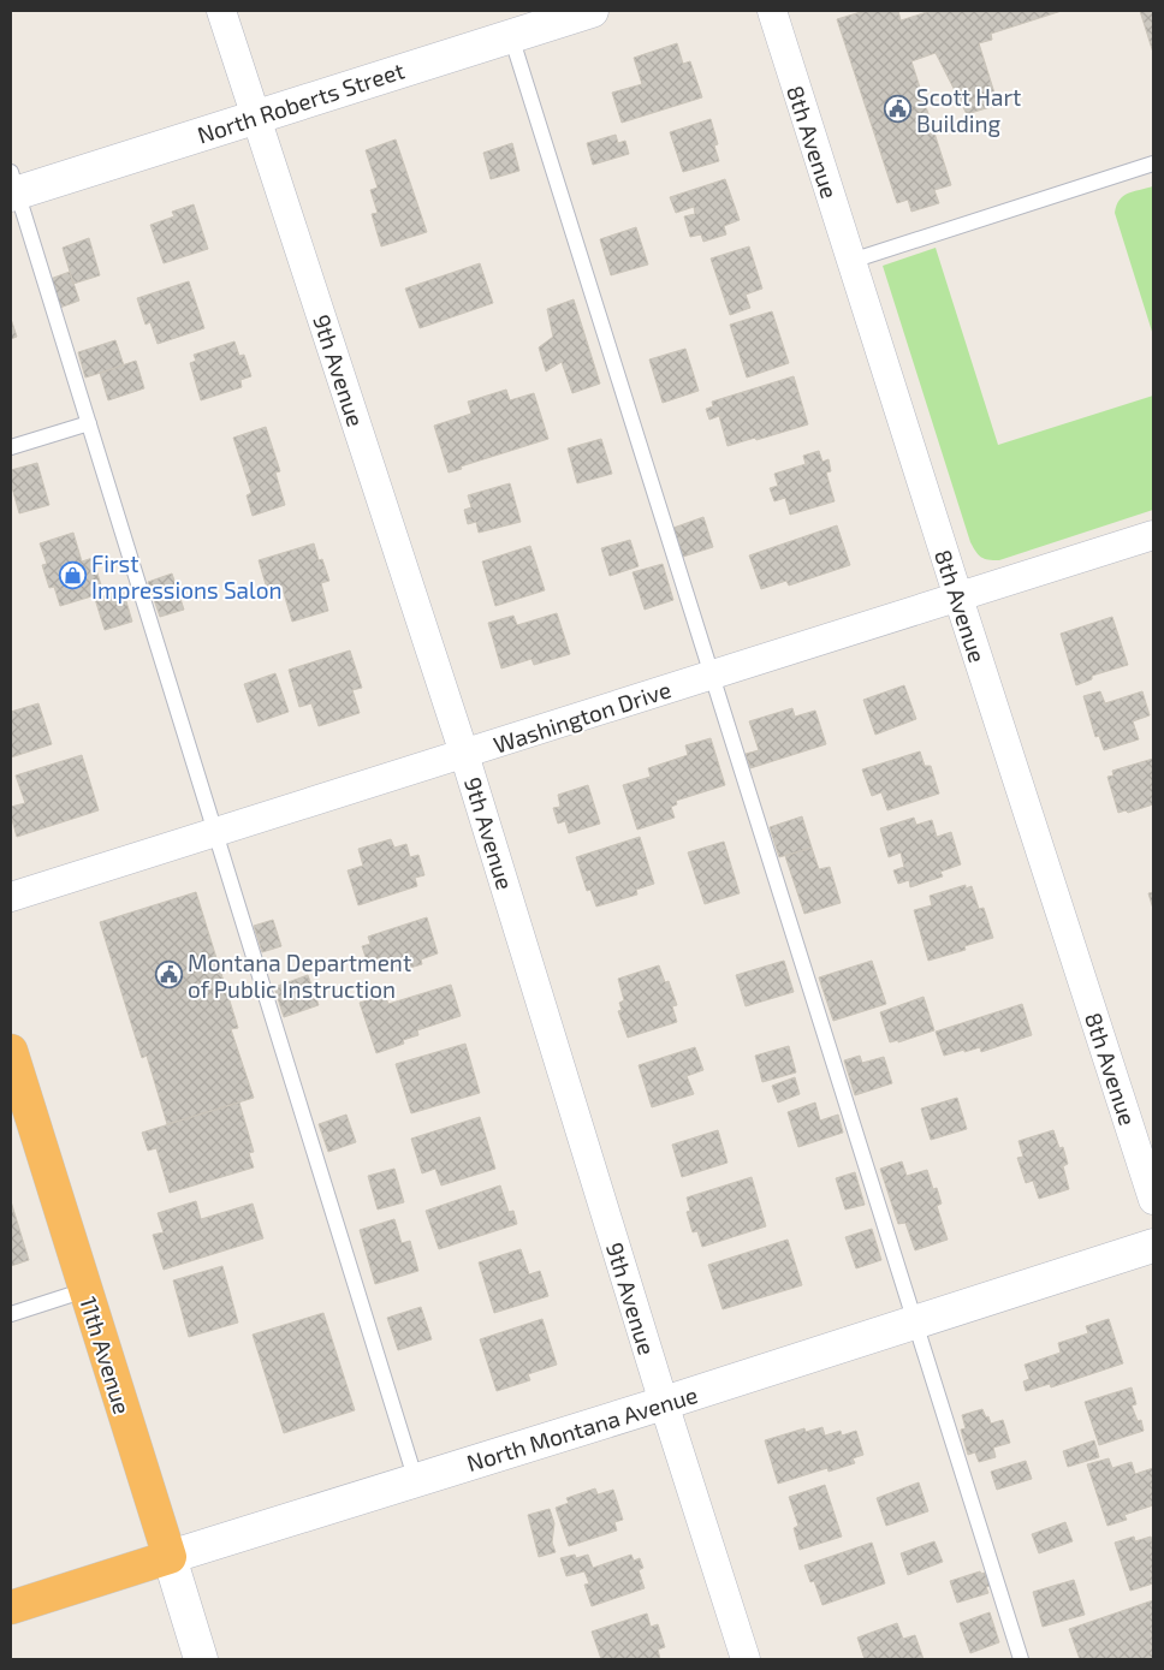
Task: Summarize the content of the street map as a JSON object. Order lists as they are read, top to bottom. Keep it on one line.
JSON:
{"streets":{"highway":["11th Avenue","North Montana Avenue"],"street":["North Roberts Street","8th Avenue","9th Avenue","Washington Drive"]},"crossings":[["North Roberts Street","9th Avenue"],["8th Avenue","Washington Drive"],["9th Avenue","Washington Drive"],["9th Avenue","North Montana Avenue"],["11th Avenue","North Montana Avenue"]],"places":{"public building":["Scott Hart Building","Montana Department of Public Instruction"],"shop":["First Impressions Salon"]}}
